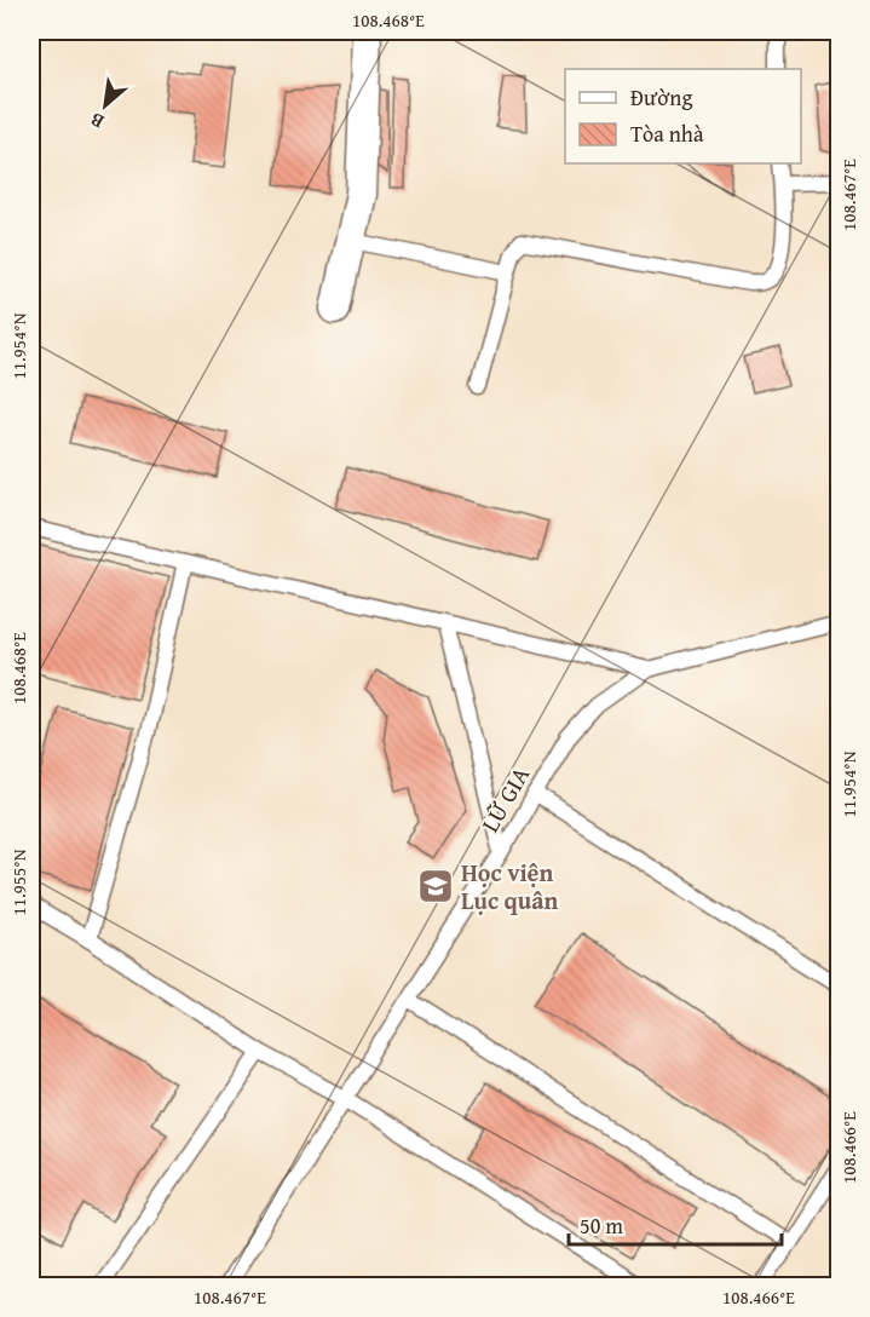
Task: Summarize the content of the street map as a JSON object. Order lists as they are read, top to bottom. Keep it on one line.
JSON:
{"streets":{"lane":["LỮ GIA"]},"places":{"school or university":["Học viện Lục quân"]},"legend":["Đường","Tòa nhà"],"scale_bar":"50 m","north":"bottom left","coordinates":["108.468°E","108.467°E","11.954°N","11.955°N","108.466°E"]}
